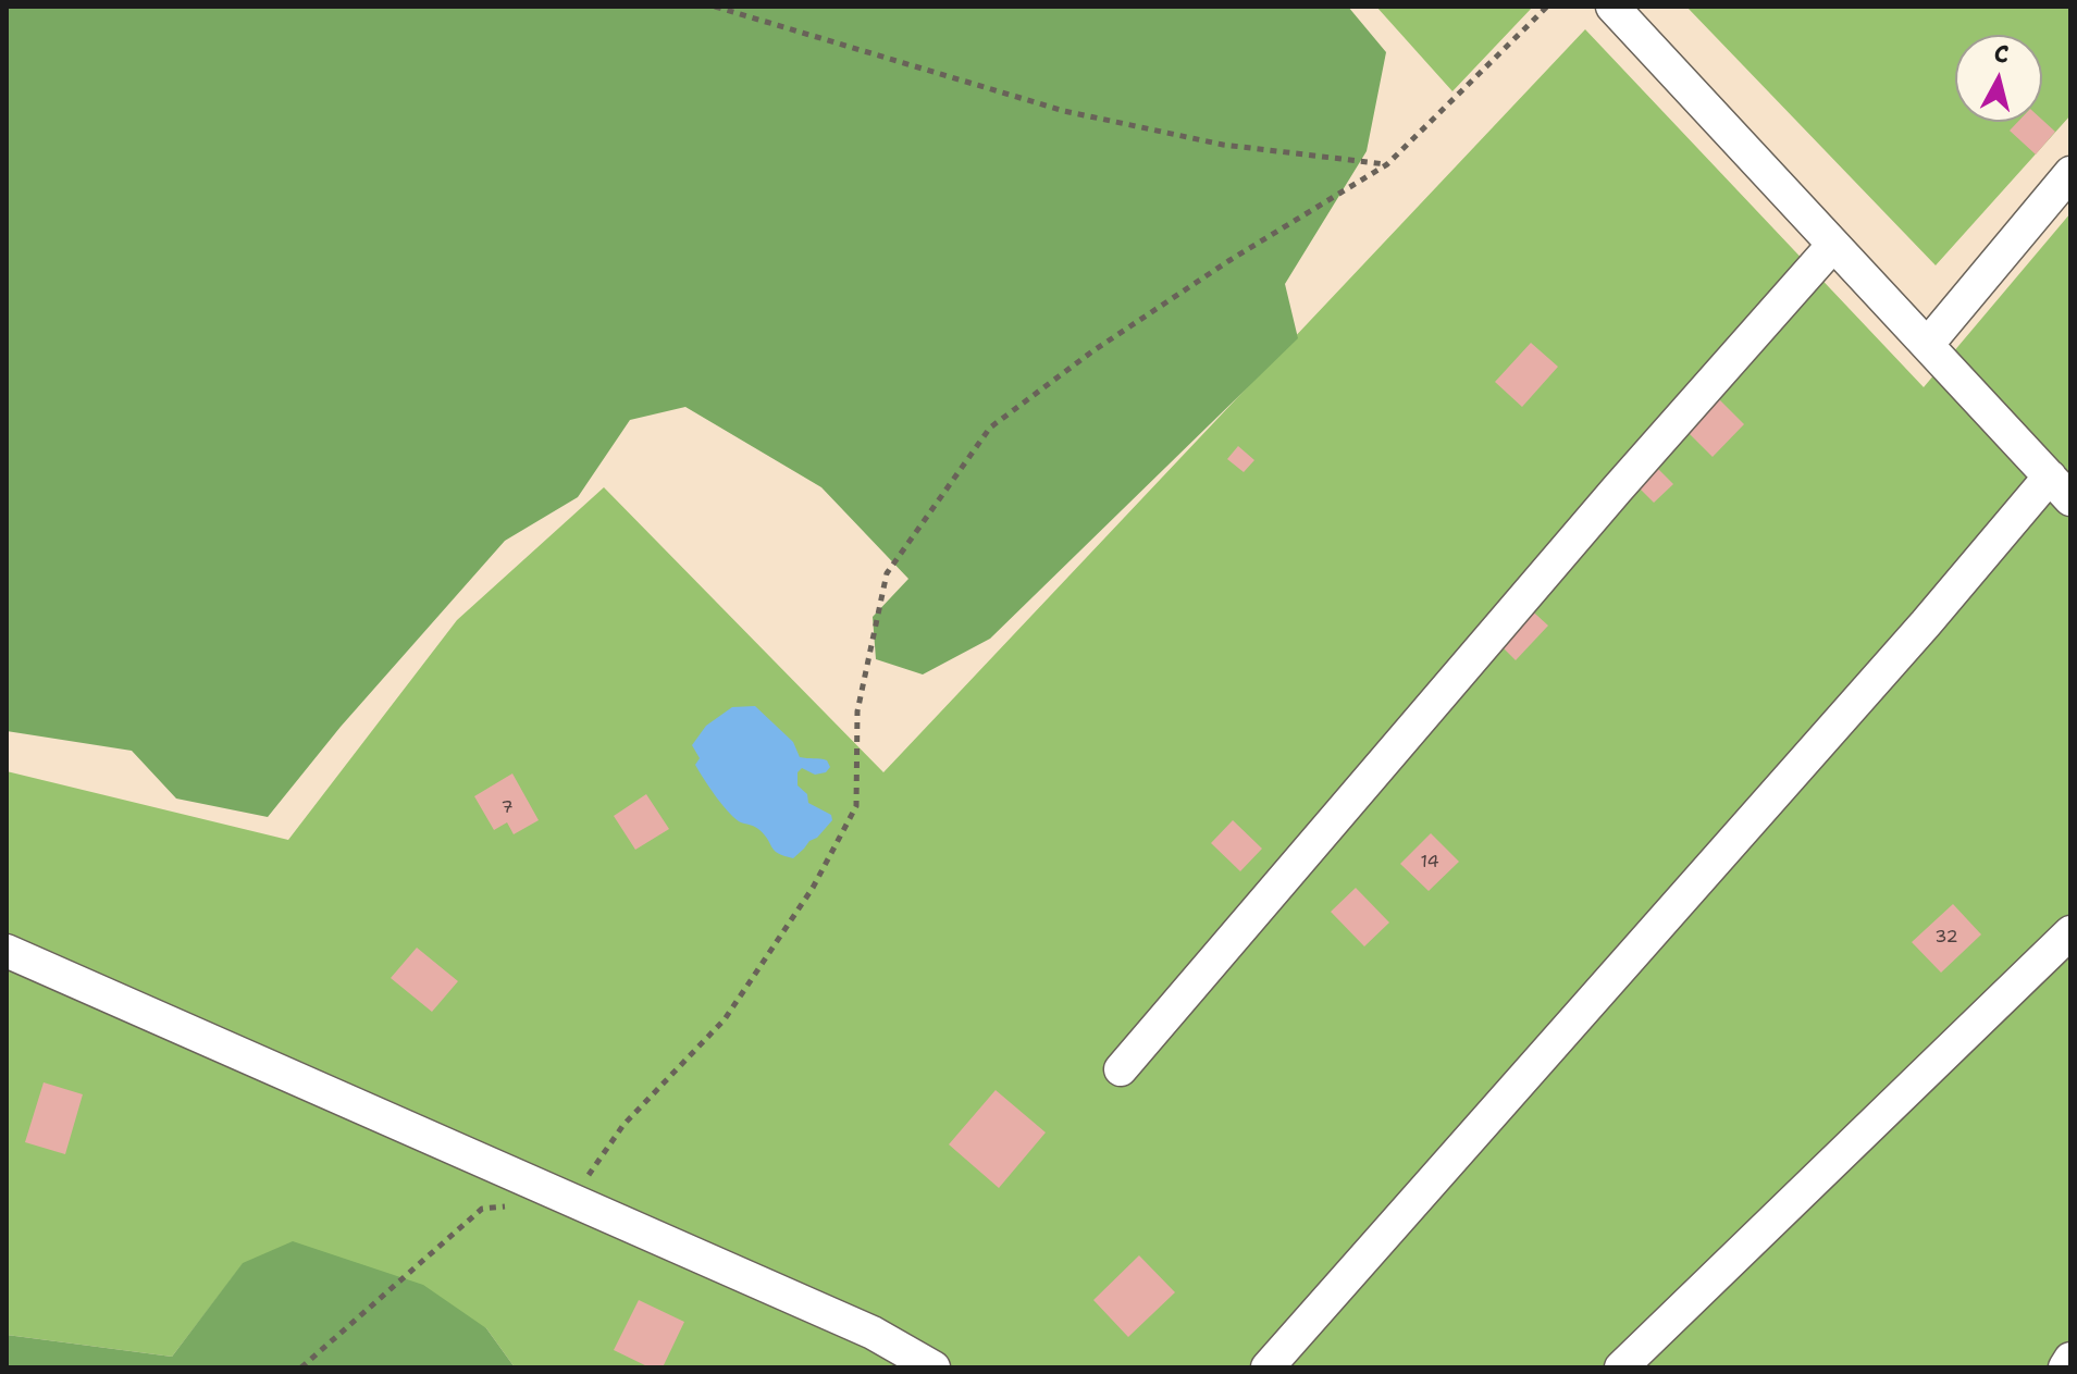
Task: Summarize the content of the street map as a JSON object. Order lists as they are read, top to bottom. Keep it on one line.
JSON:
{"house_numbers":["7","14","32"],"north":"top"}
